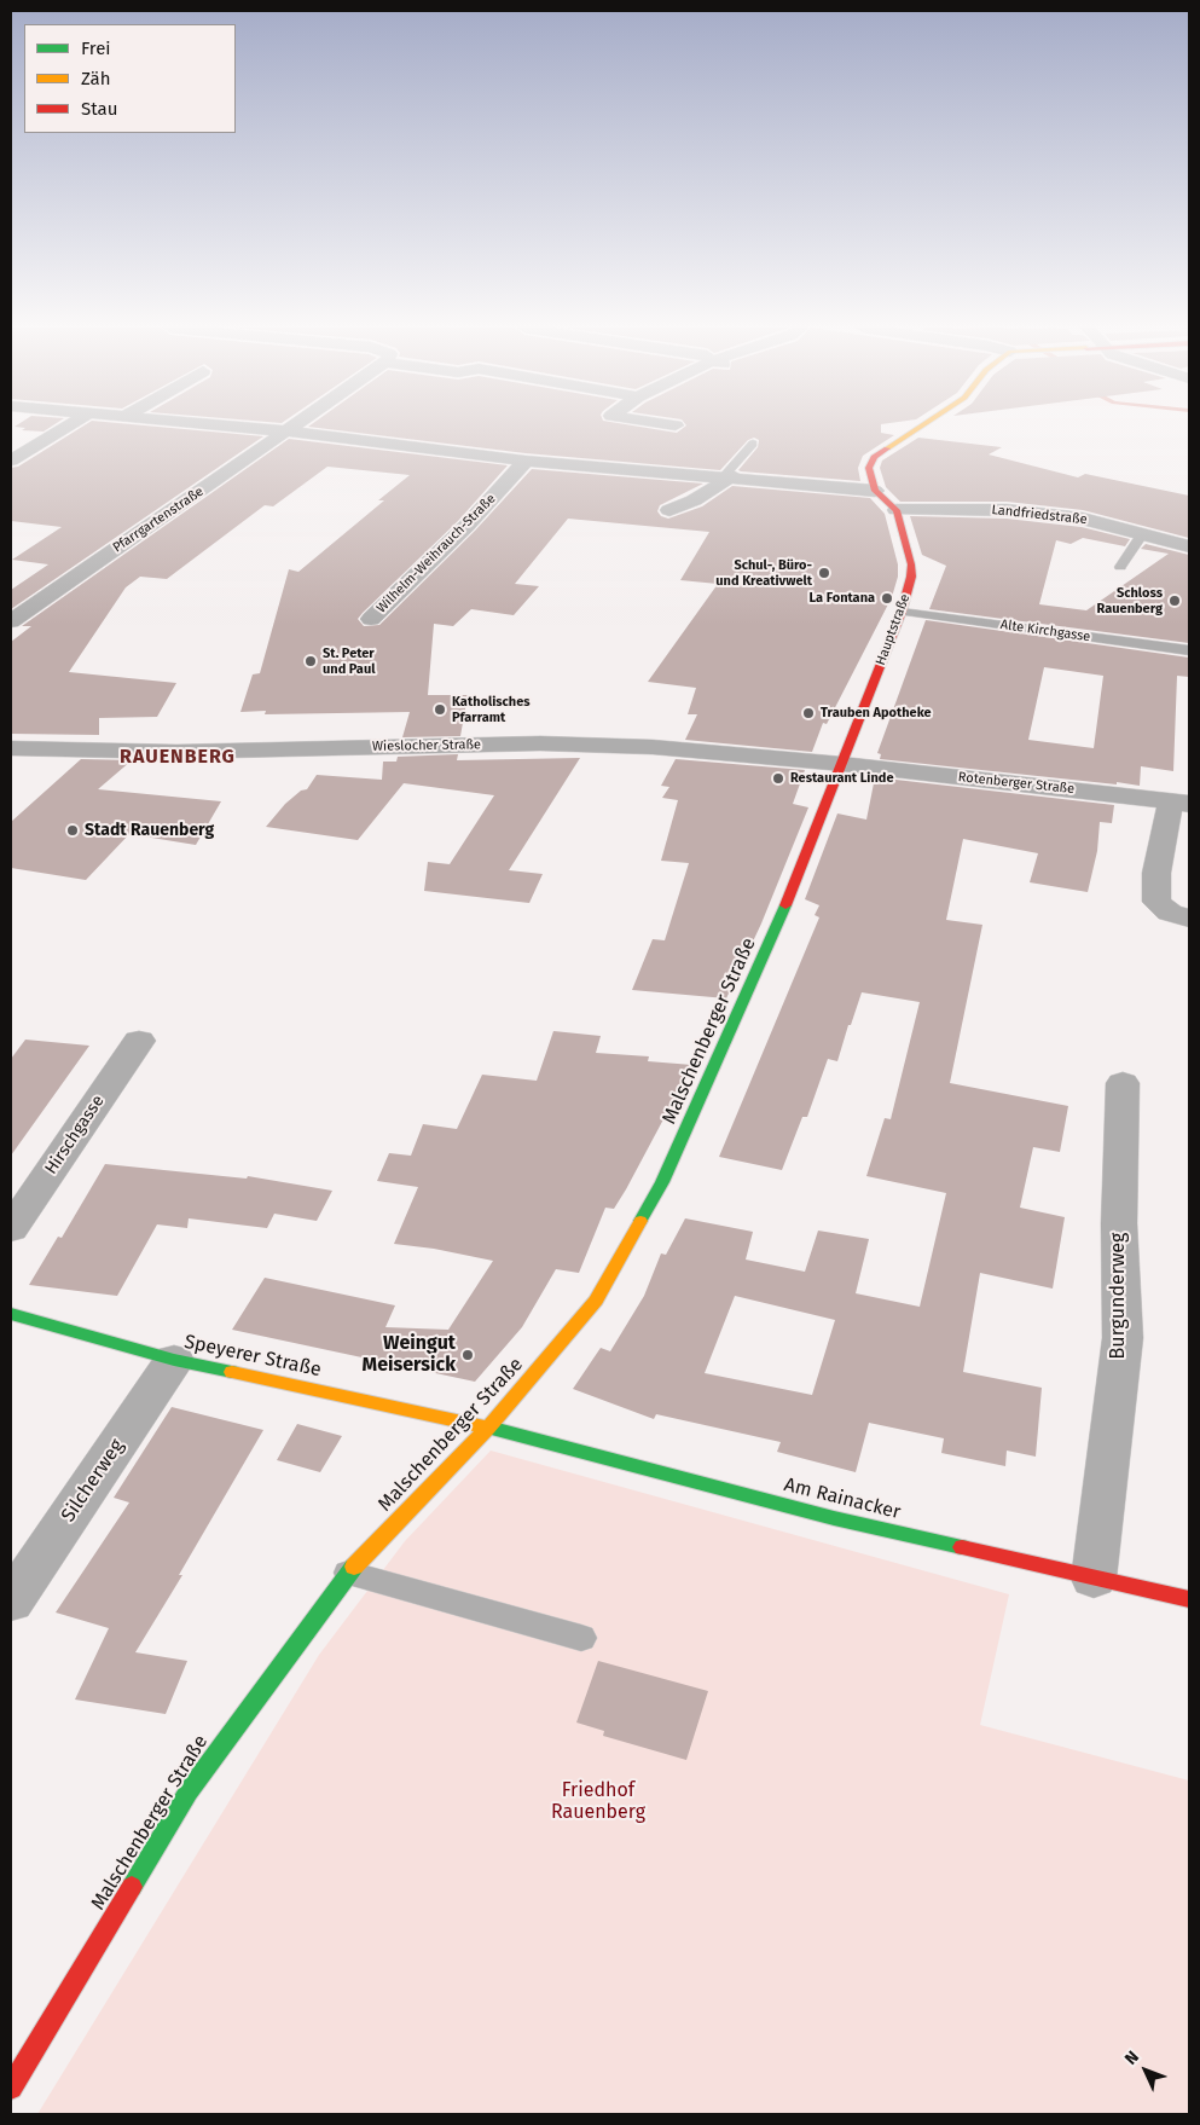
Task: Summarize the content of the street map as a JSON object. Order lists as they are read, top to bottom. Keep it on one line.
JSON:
{"streets":{"street":["Landfriedstraße","Pfarrgartenstraße","Wilhelm-Weihrauch-Straße","Hauptstraße","Wieslocher Straße","Rotenberger Straße","Malschenberger Straße","Hirschgasse","Burgunderweg","Speyerer Straße","Silcherweg","Am Rainacker"],"lane":["Alte Kirchgasse"]},"crossings":[["Landfriedstraße","Hauptstraße"],["Hauptstraße","Alte Kirchgasse"],["Hauptstraße","Wieslocher Straße"],["Hauptstraße","Rotenberger Straße"],["Hauptstraße","Malschenberger Straße"],["Wieslocher Straße","Rotenberger Straße"],["Wieslocher Straße","Malschenberger Straße"],["Rotenberger Straße","Malschenberger Straße"],["Malschenberger Straße","Speyerer Straße"],["Malschenberger Straße","Am Rainacker"],["Burgunderweg","Am Rainacker"],["Speyerer Straße","Silcherweg"],["Speyerer Straße","Am Rainacker"]],"districts":["RAUENBERG"],"parks":["Friedhof Rauenberg"],"places":["Schul-, Büro- und Kreativwelt","La Fontana","Schloss Rauenberg","St. Peter und Paul","Katholisches Pfarramt","Trauben Apotheke","Restaurant Linde","Stadt Rauenberg","Weingut Meisersick"],"legend":["Frei","Zäh","Stau"],"north":"top left"}
